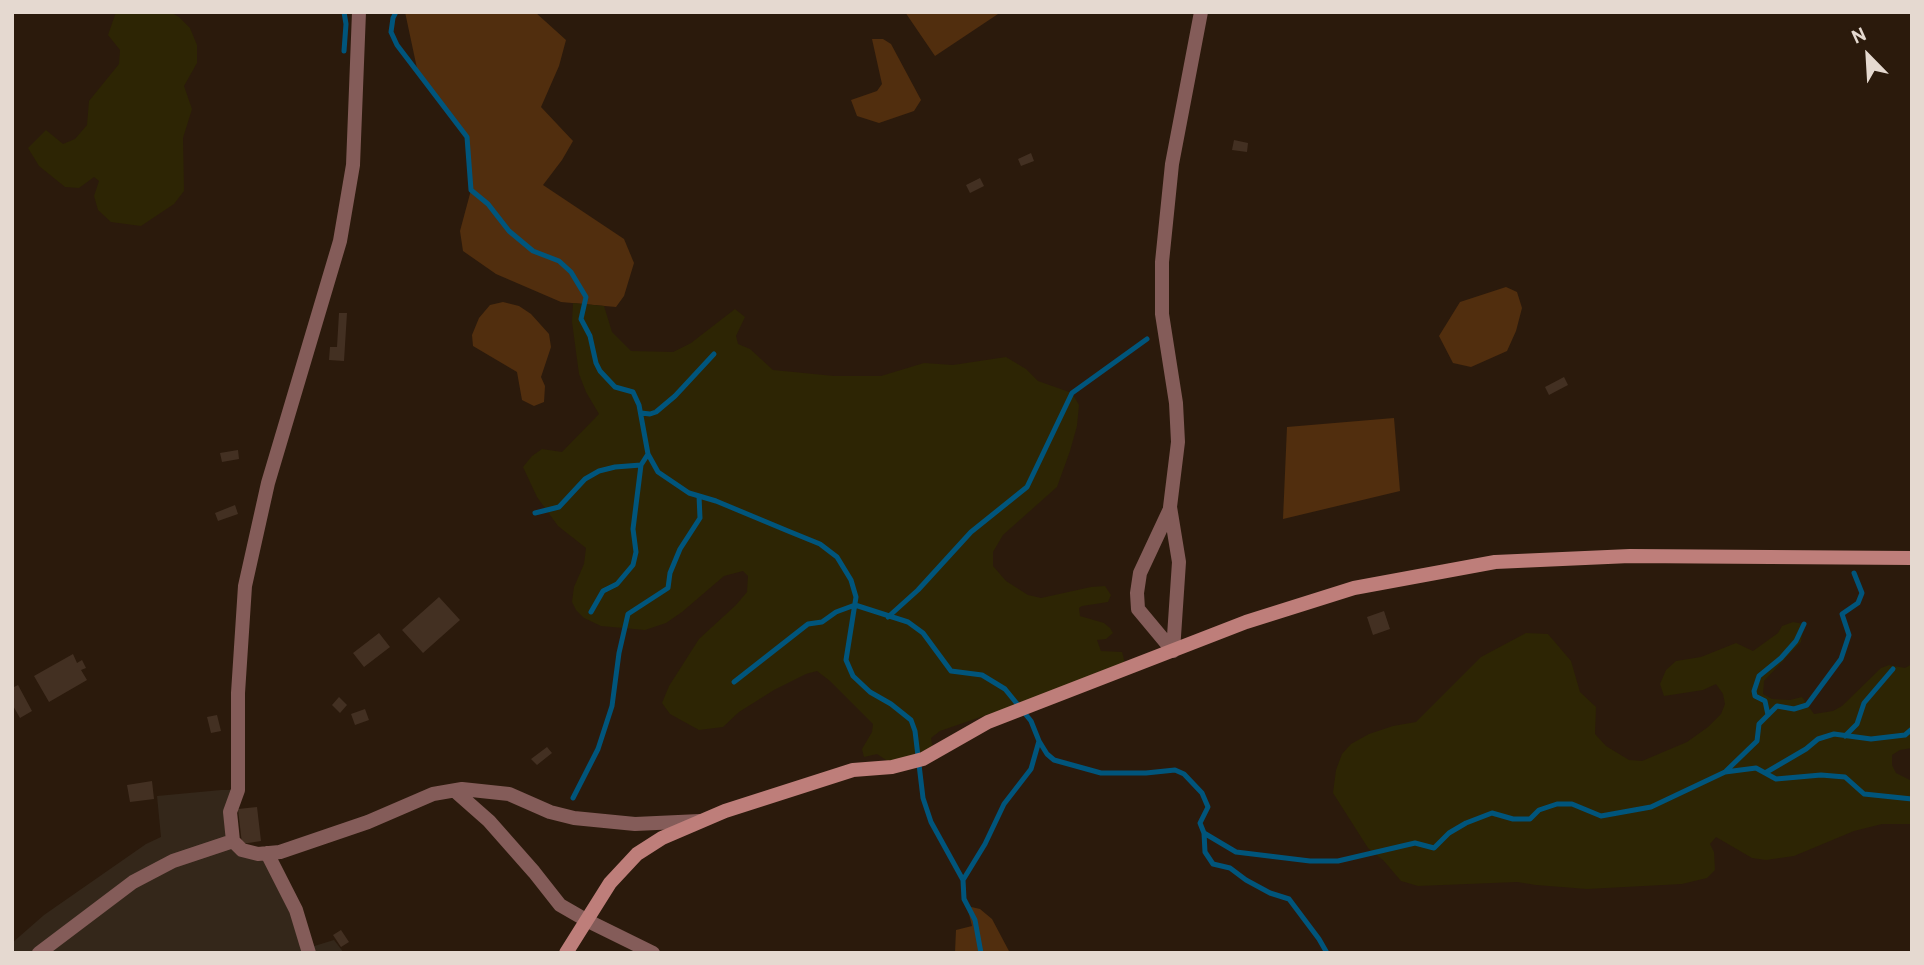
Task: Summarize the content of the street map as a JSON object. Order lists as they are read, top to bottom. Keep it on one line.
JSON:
{"north":"top left"}
